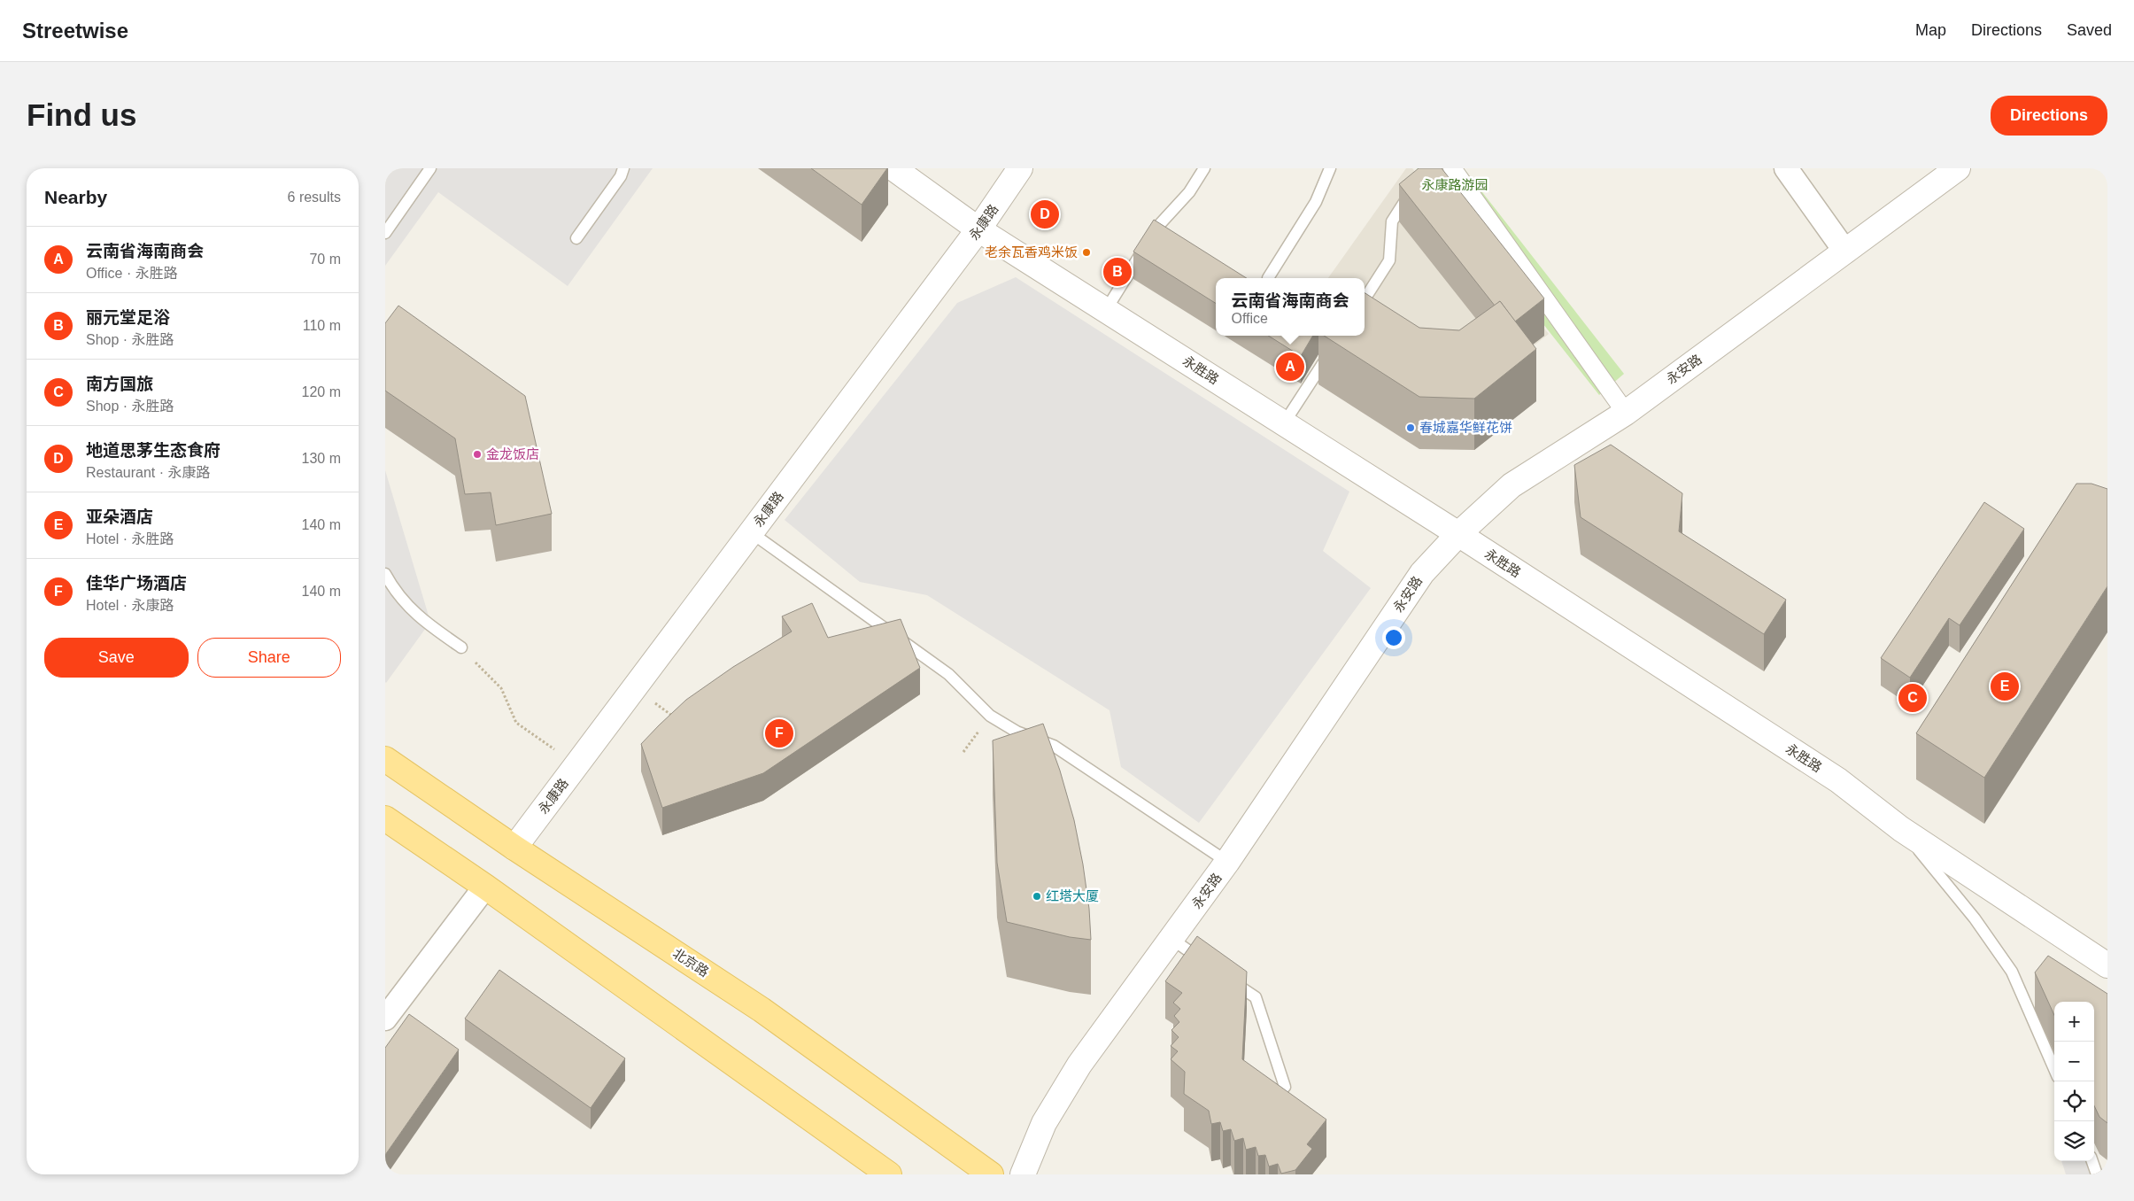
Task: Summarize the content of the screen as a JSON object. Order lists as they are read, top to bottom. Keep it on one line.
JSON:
{"streets":{"main road":["北京路"],"street":["永康路","永安路","永胜路"]},"crossings":[["永康路","永胜路"],["永康路","北京路"],["永安路","永胜路"]],"parks":["永康路游园"],"places":["老余瓦香鸡米饭","春城嘉华鲜花饼","金龙饭店","红塔大厦"],"page":{"header":"Streetwise","nav":["Map","Directions","Saved"],"buttons":["Directions",["Save","Share"]],"title":"Find us","heading":["Nearby","6 results"],"pins":["D","B","A","E","C","F"],"list":[{"mark":"A","name":"云南省海南商会","note":"Office · 永胜路","value":"70 m"},{"mark":"B","name":"丽元堂足浴","note":"Shop · 永胜路","value":"110 m"},{"mark":"C","name":"南方国旅","note":"Shop · 永胜路","value":"120 m"},{"mark":"D","name":"地道思茅生态食府","note":"Restaurant · 永康路","value":"130 m"},{"mark":"E","name":"亚朵酒店","note":"Hotel · 永胜路","value":"140 m"},{"mark":"F","name":"佳华广场酒店","note":"Hotel · 永康路","value":"140 m"}],"popup":["云南省海南商会","Office"],"map_buttons":["+","−"]}}
